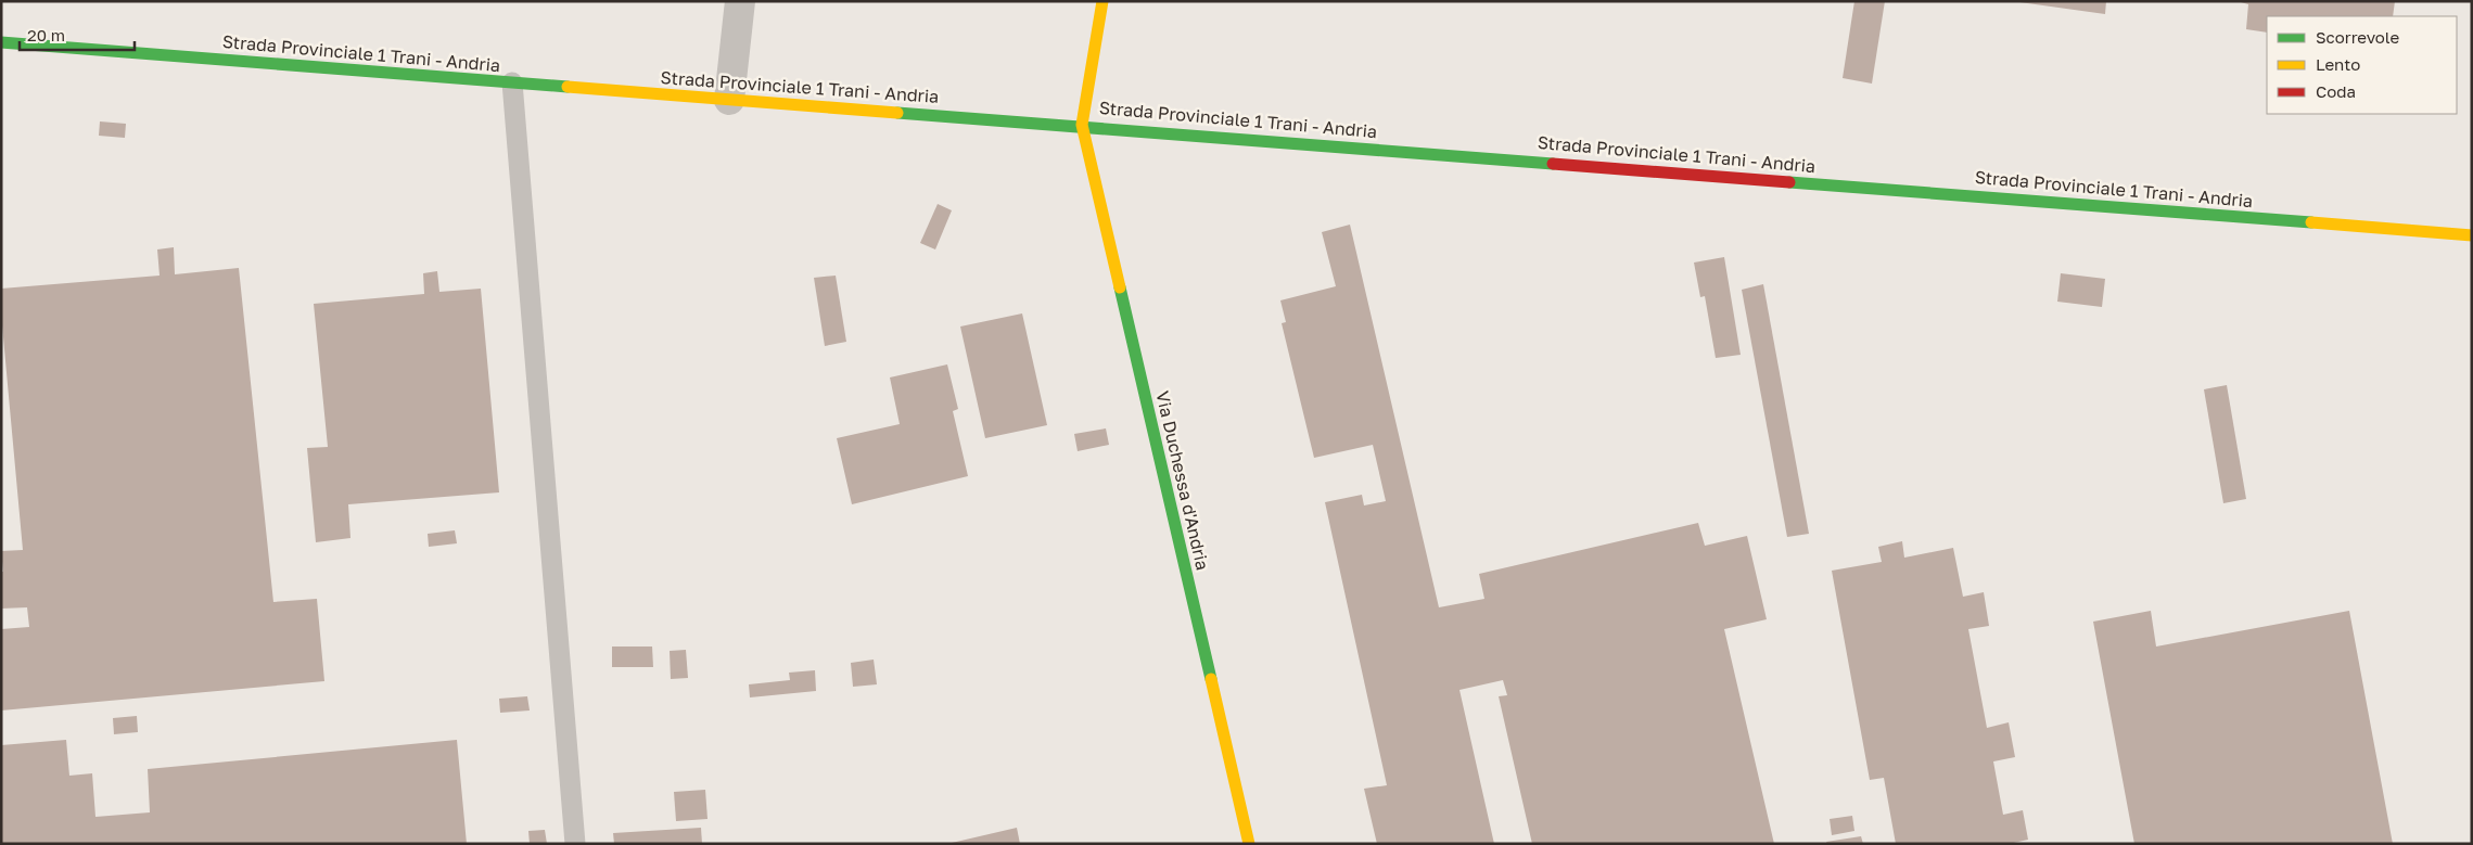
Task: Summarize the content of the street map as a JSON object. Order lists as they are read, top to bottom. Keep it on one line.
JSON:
{"streets":{"main road":["Strada Provinciale 1 Trani - Andria","Via Duchessa d'Andria"]},"crossings":[["Strada Provinciale 1 Trani - Andria","Via Duchessa d'Andria"]],"legend":["Scorrevole","Lento","Coda"],"scale_bar":"20 m"}
